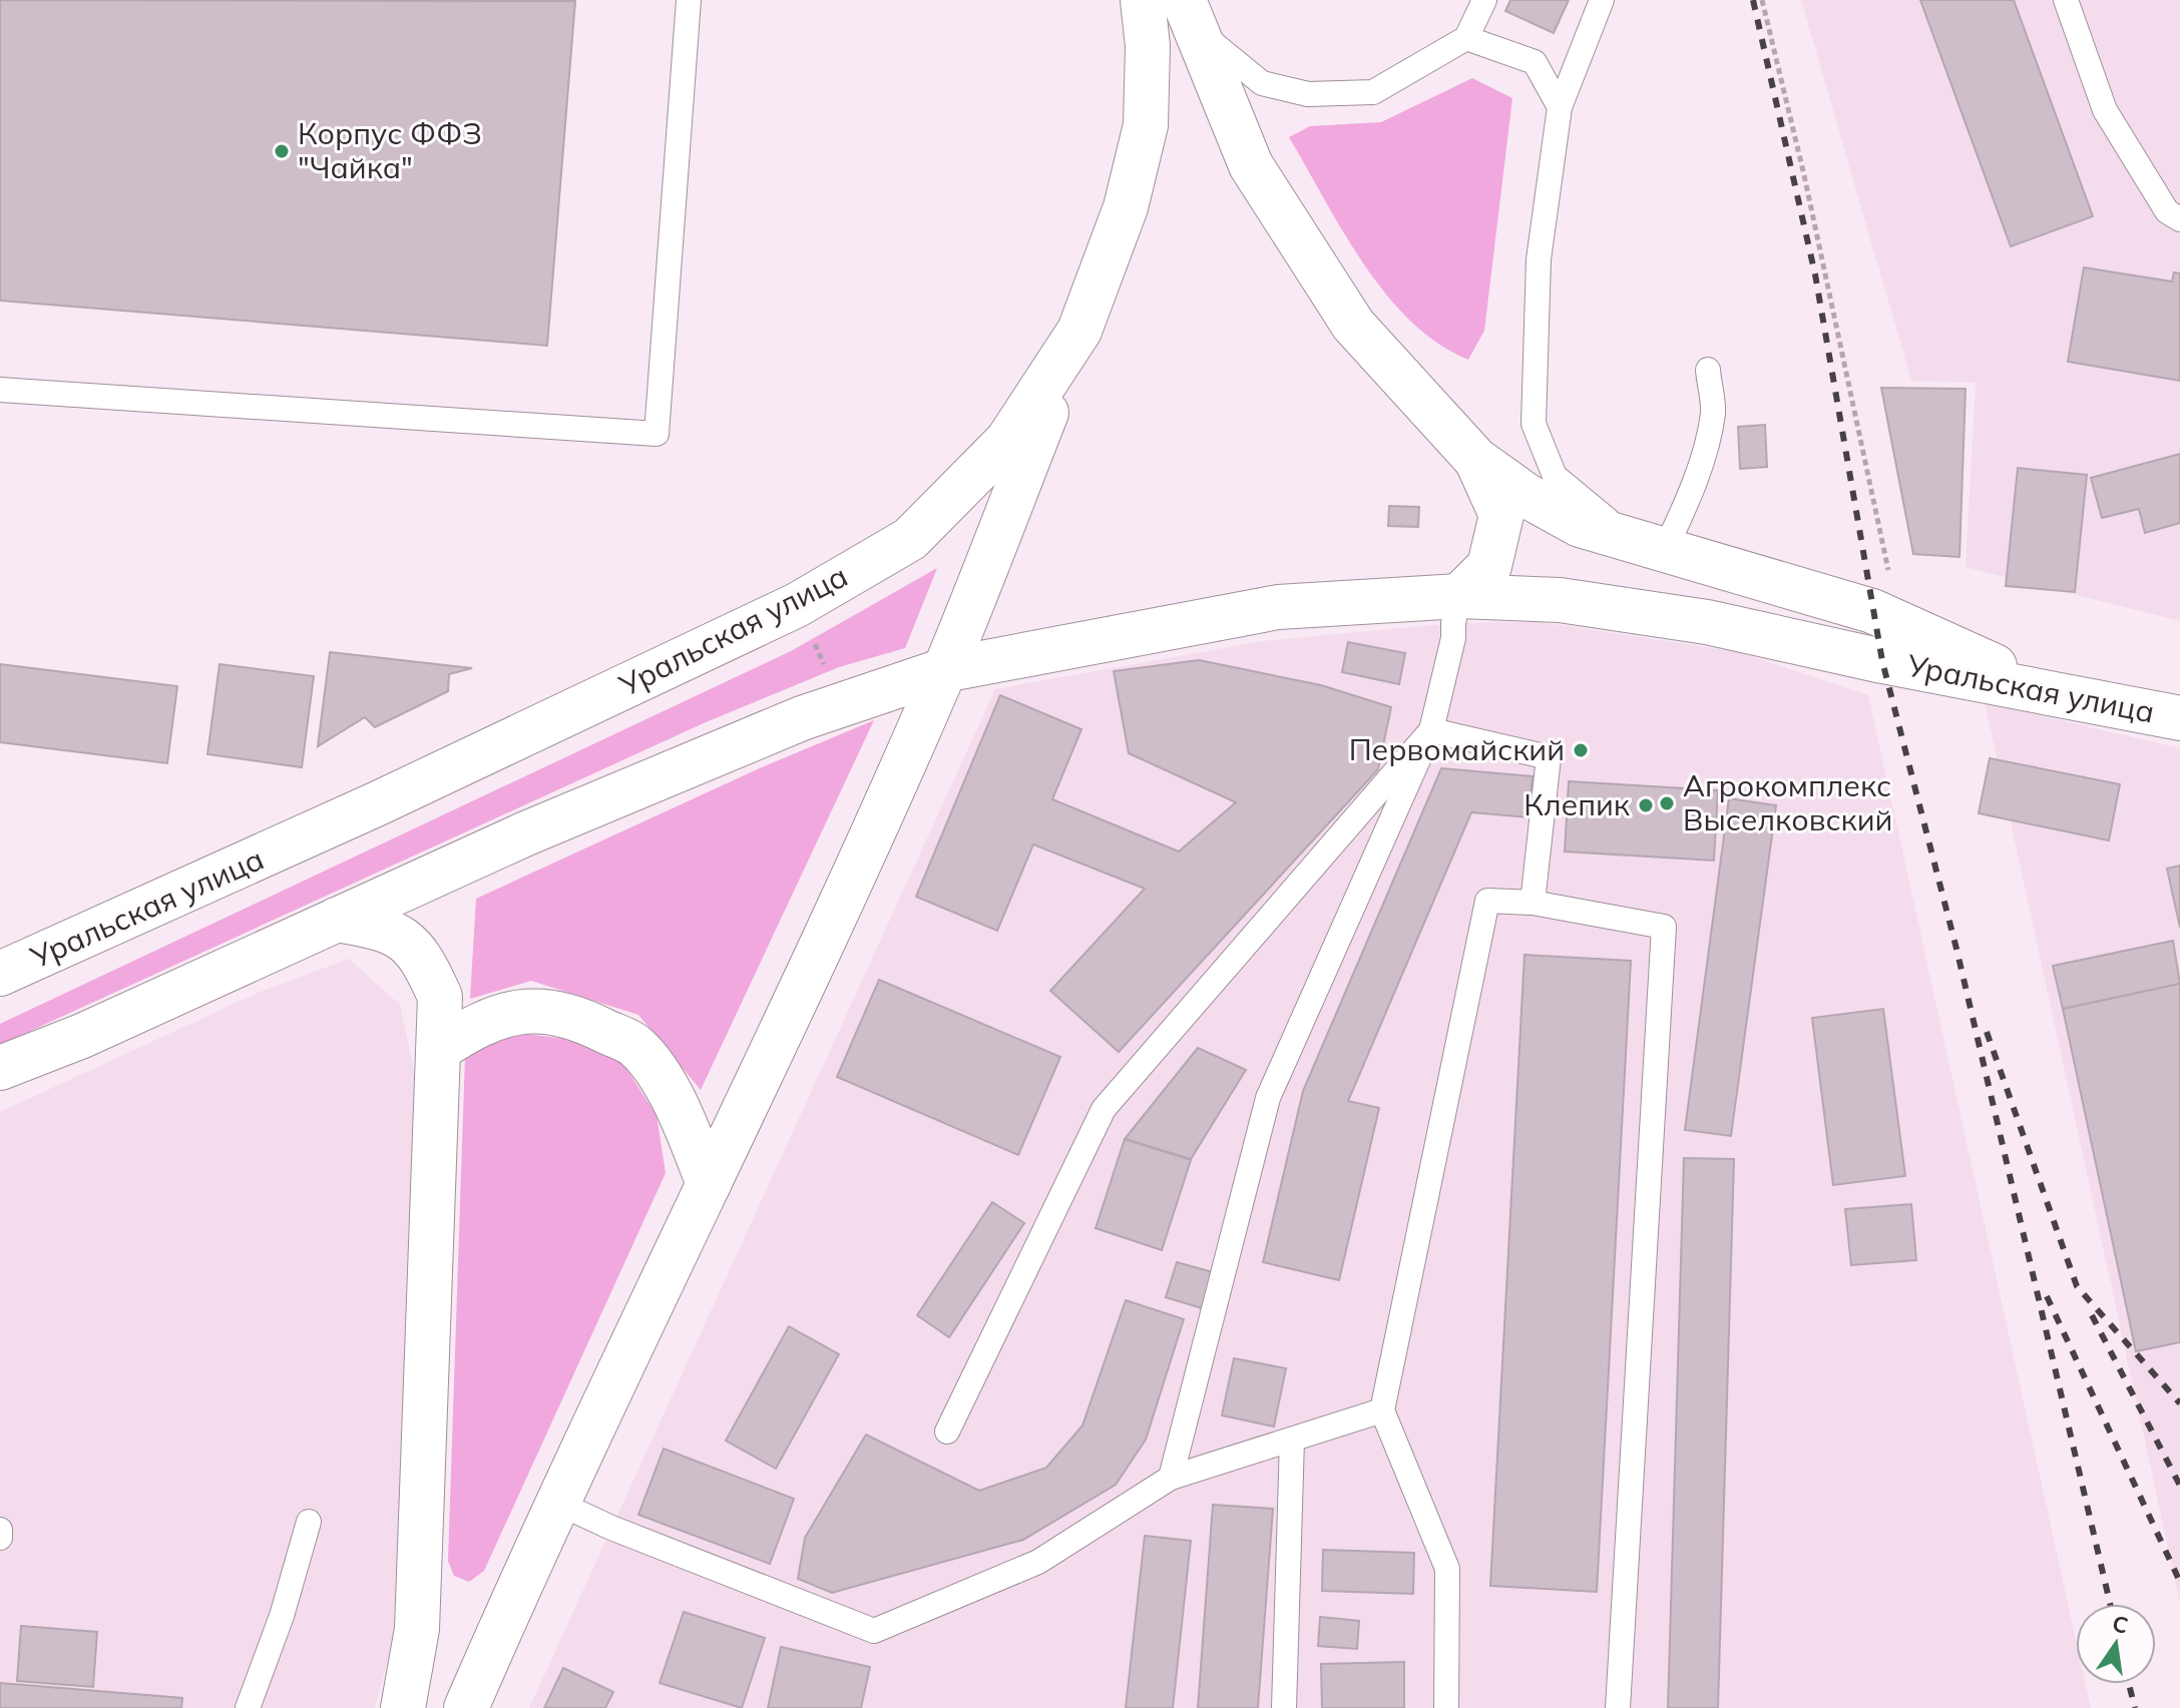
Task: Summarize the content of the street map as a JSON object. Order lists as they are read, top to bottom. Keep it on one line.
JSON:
{"streets":{"main road":["Уральская улица"]},"places":["Корпус ФФЗ \"Чайка\"","Первомайский","Агрокомплекс Выселковский","Клепик"],"north":"top"}
